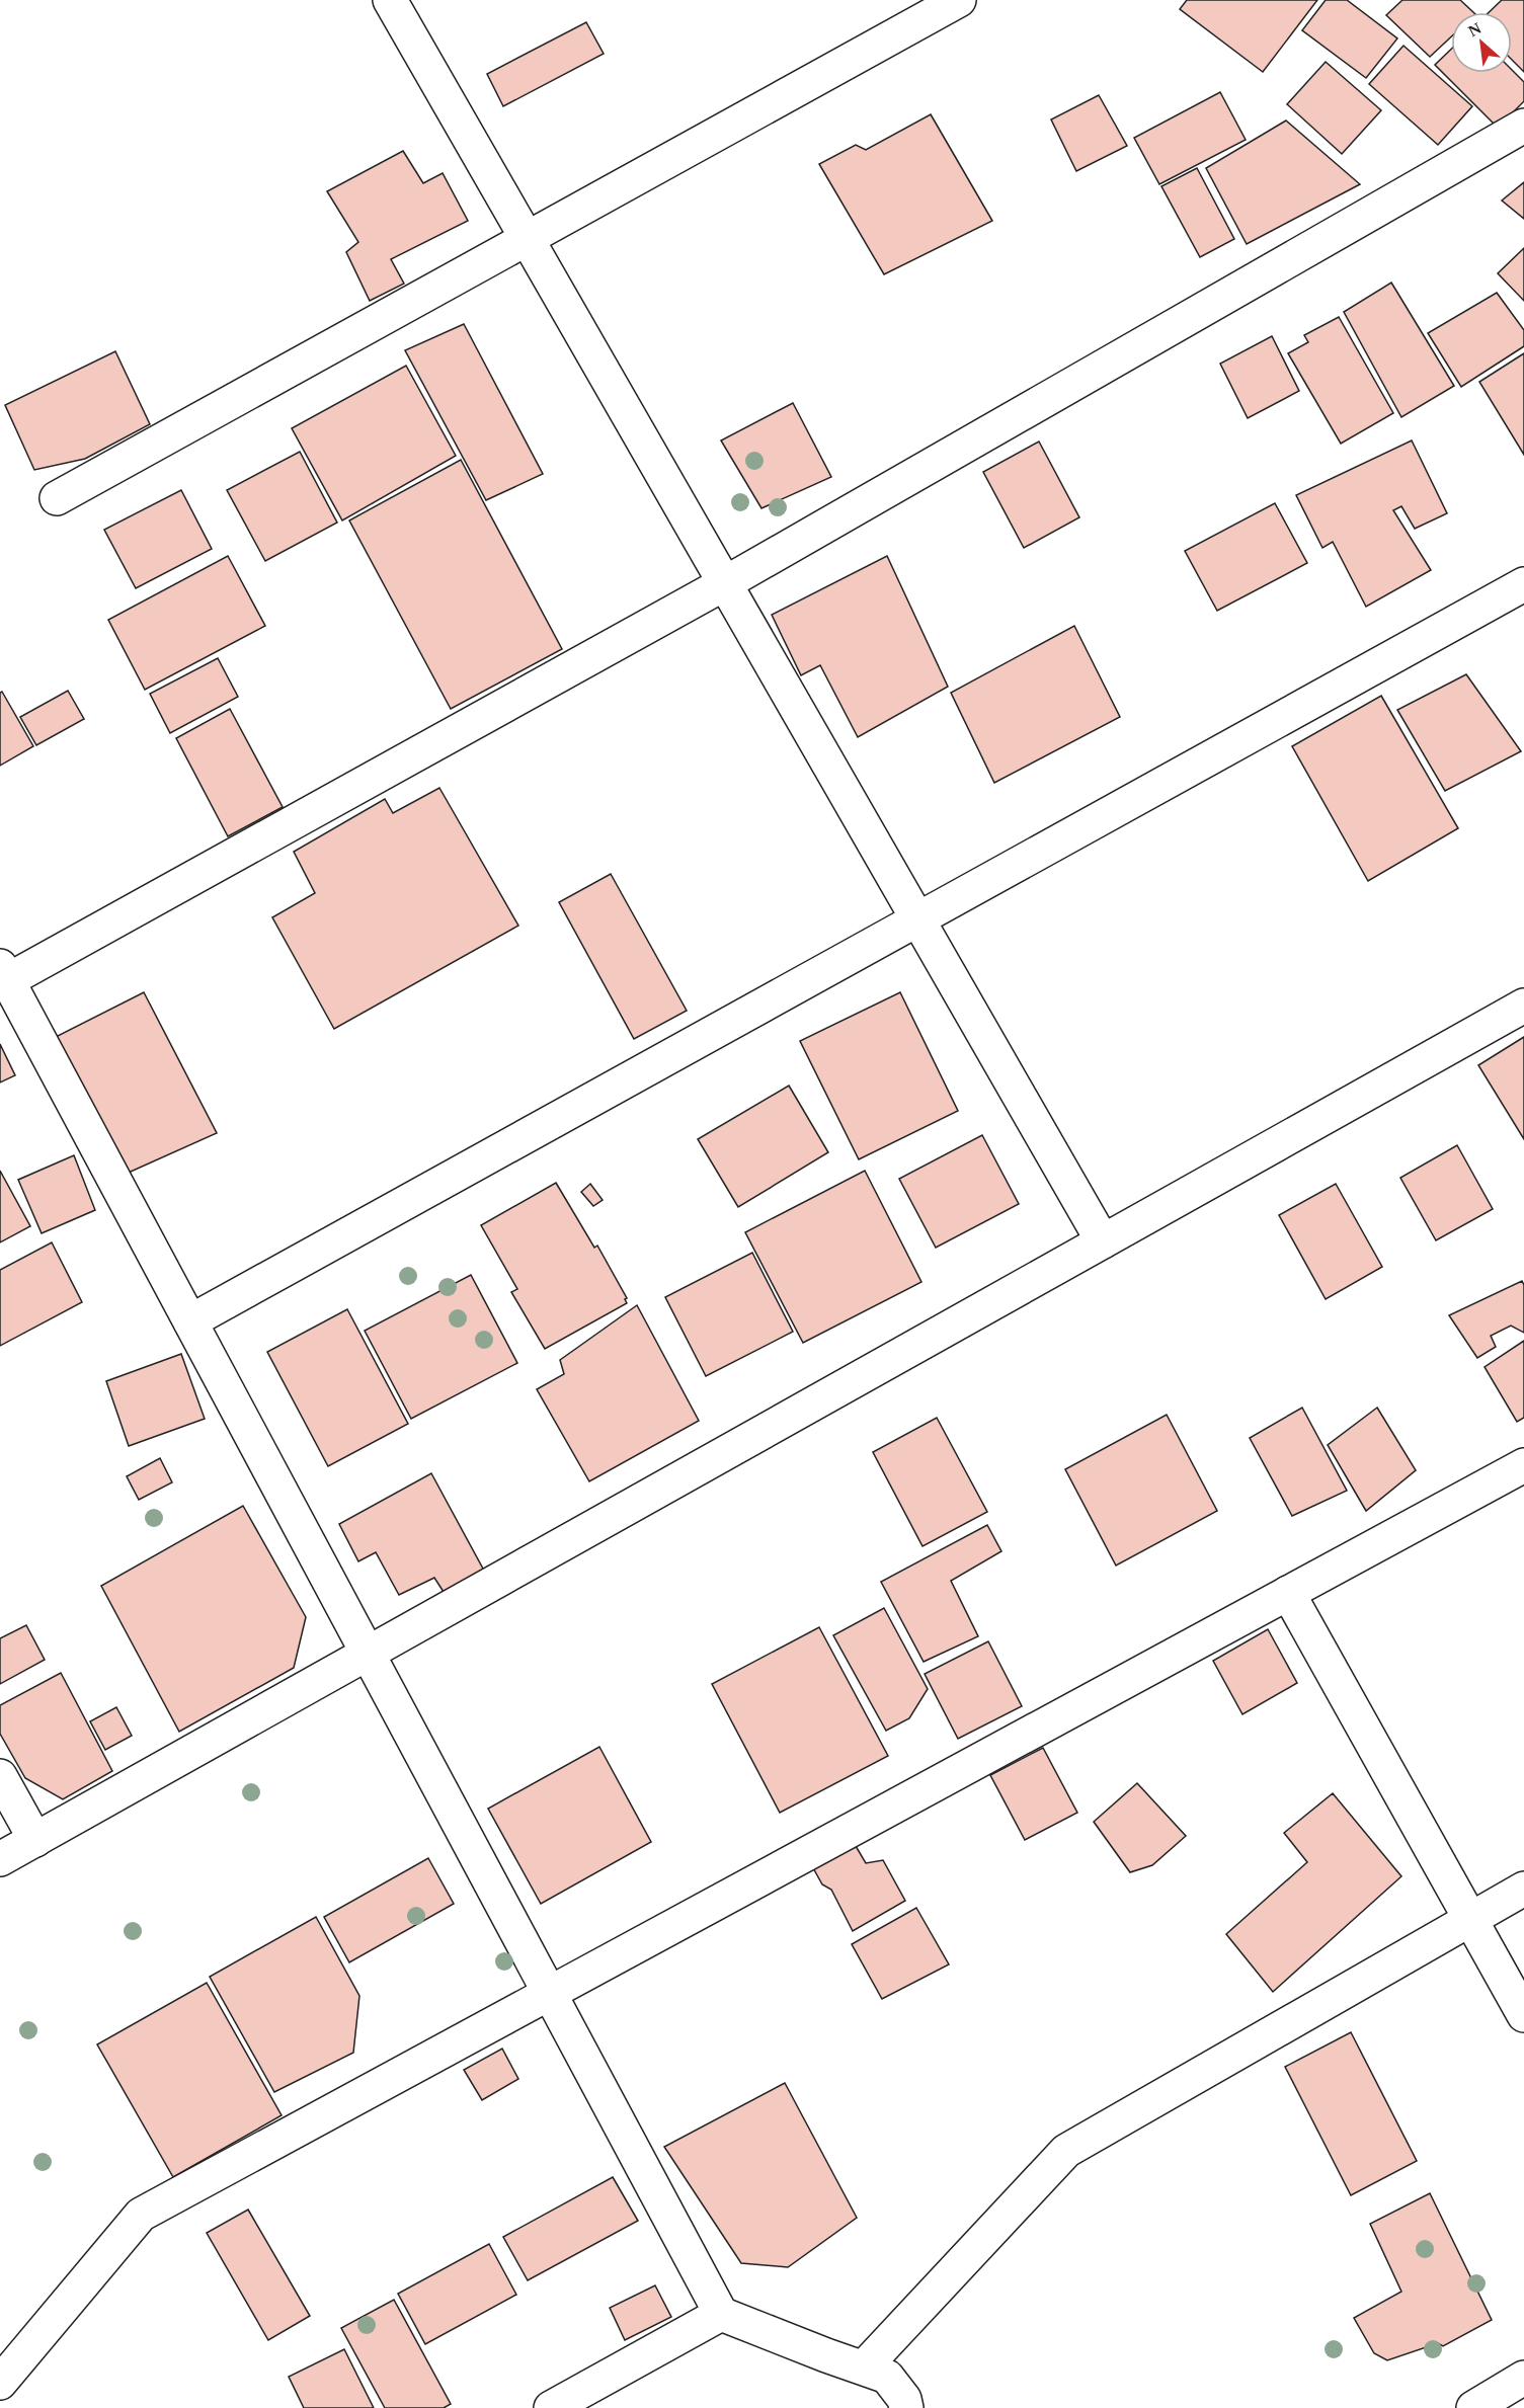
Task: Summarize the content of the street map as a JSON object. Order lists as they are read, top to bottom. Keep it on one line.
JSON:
{"north":"top left"}
